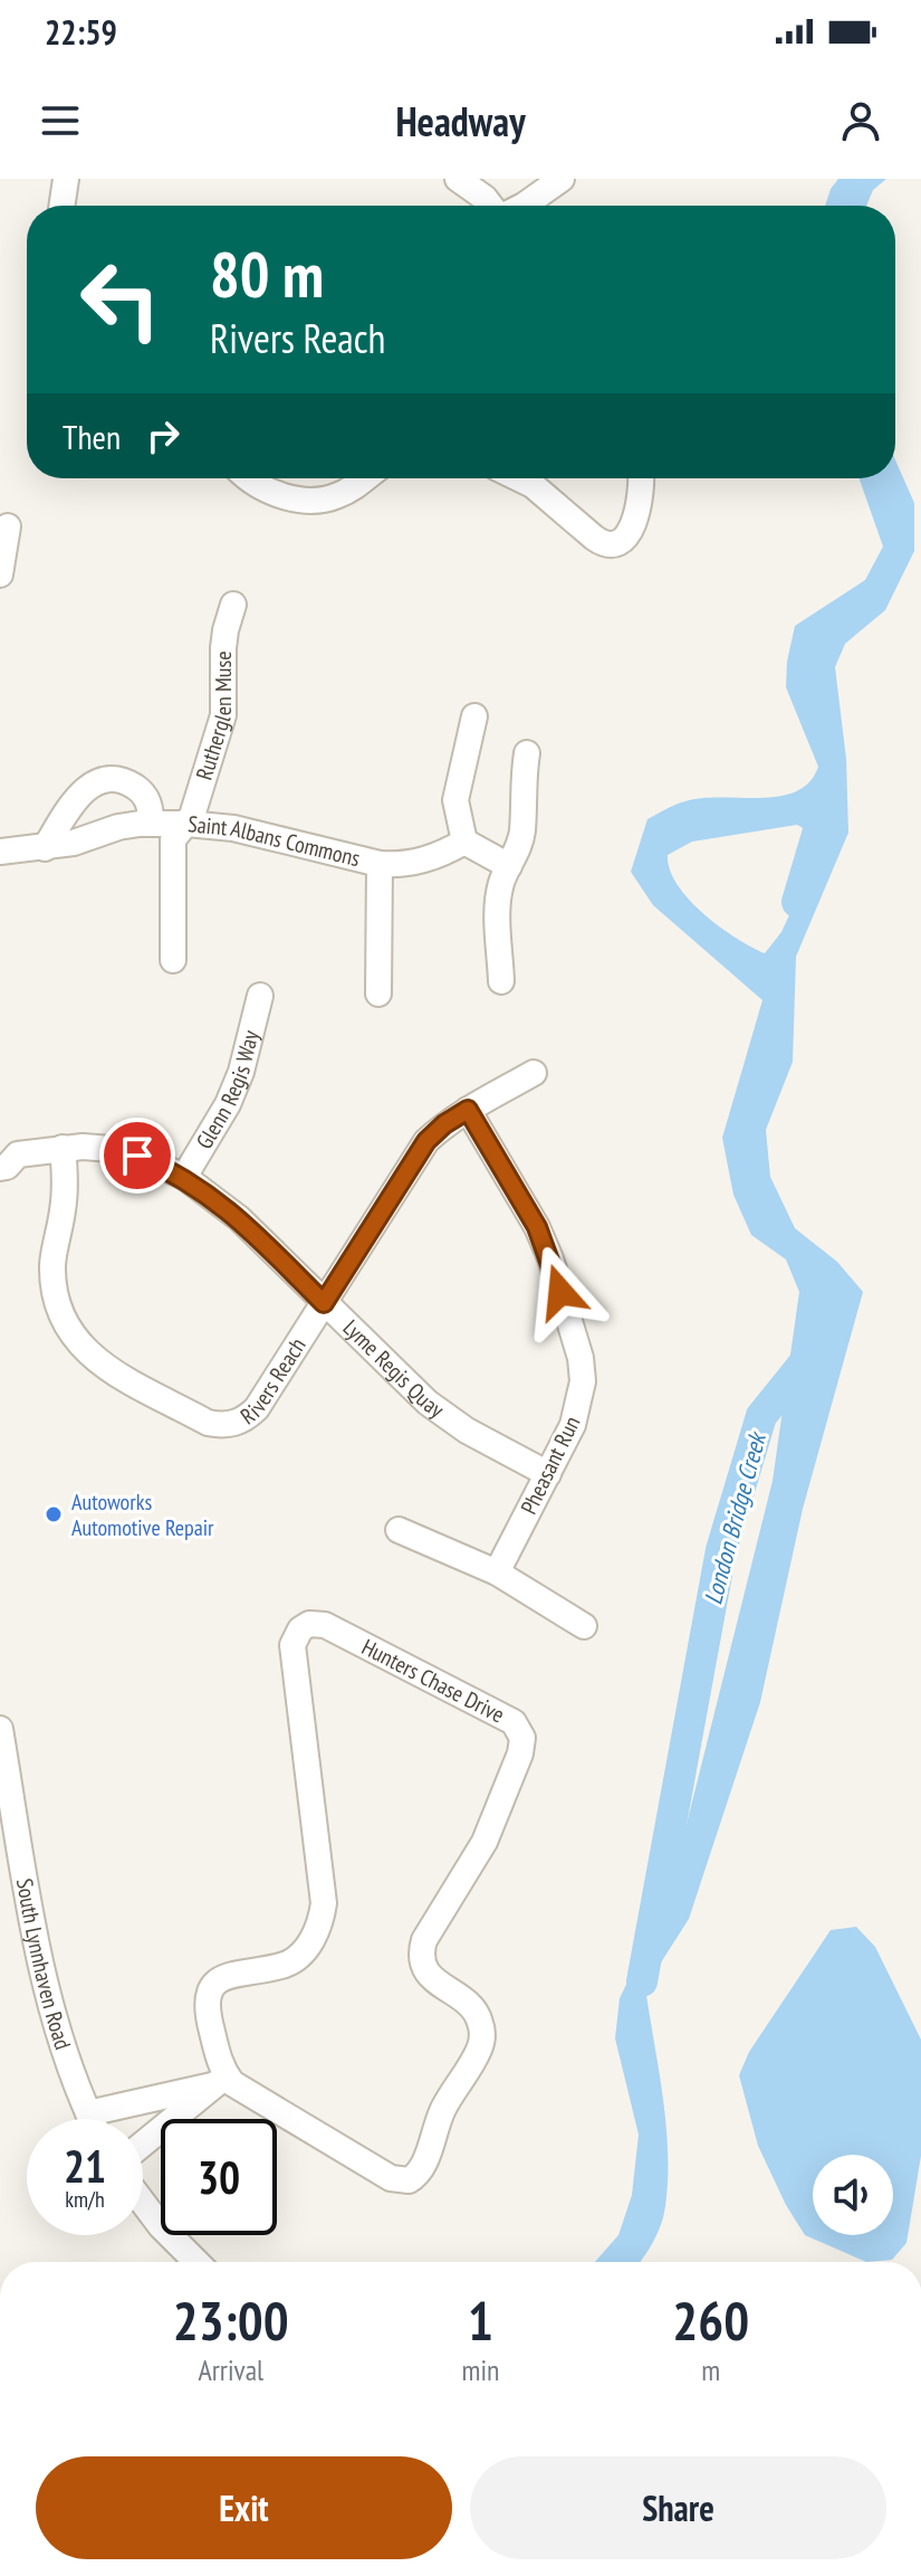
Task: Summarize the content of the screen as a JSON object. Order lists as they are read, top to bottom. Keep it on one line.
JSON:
{"streets":{"street":["Rutherglen Muse","Saint Albans Commons","Glenn Regis Way","Lyme Regis Quay","Rivers Reach","Pheasant Run","Hunters Chase Drive","South Lynnhaven Road"]},"crossings":[["Rutherglen Muse","Saint Albans Commons"],["Glenn Regis Way","Lyme Regis Quay"],["Lyme Regis Quay","Rivers Reach"],["Lyme Regis Quay","Pheasant Run"],["Rivers Reach","Pheasant Run"]],"water":["London Bridge Creek"],"places":["Autoworks Automotive Repair"],"page":{"status":"22:59","header":"Headway","turn":["80 m","Rivers Reach"],"then":"Then","speed":"21 km/h","limit":"30","eta":["23:00","Arrival","1","min","260","m"],"buttons":["Exit","Share"]}}
